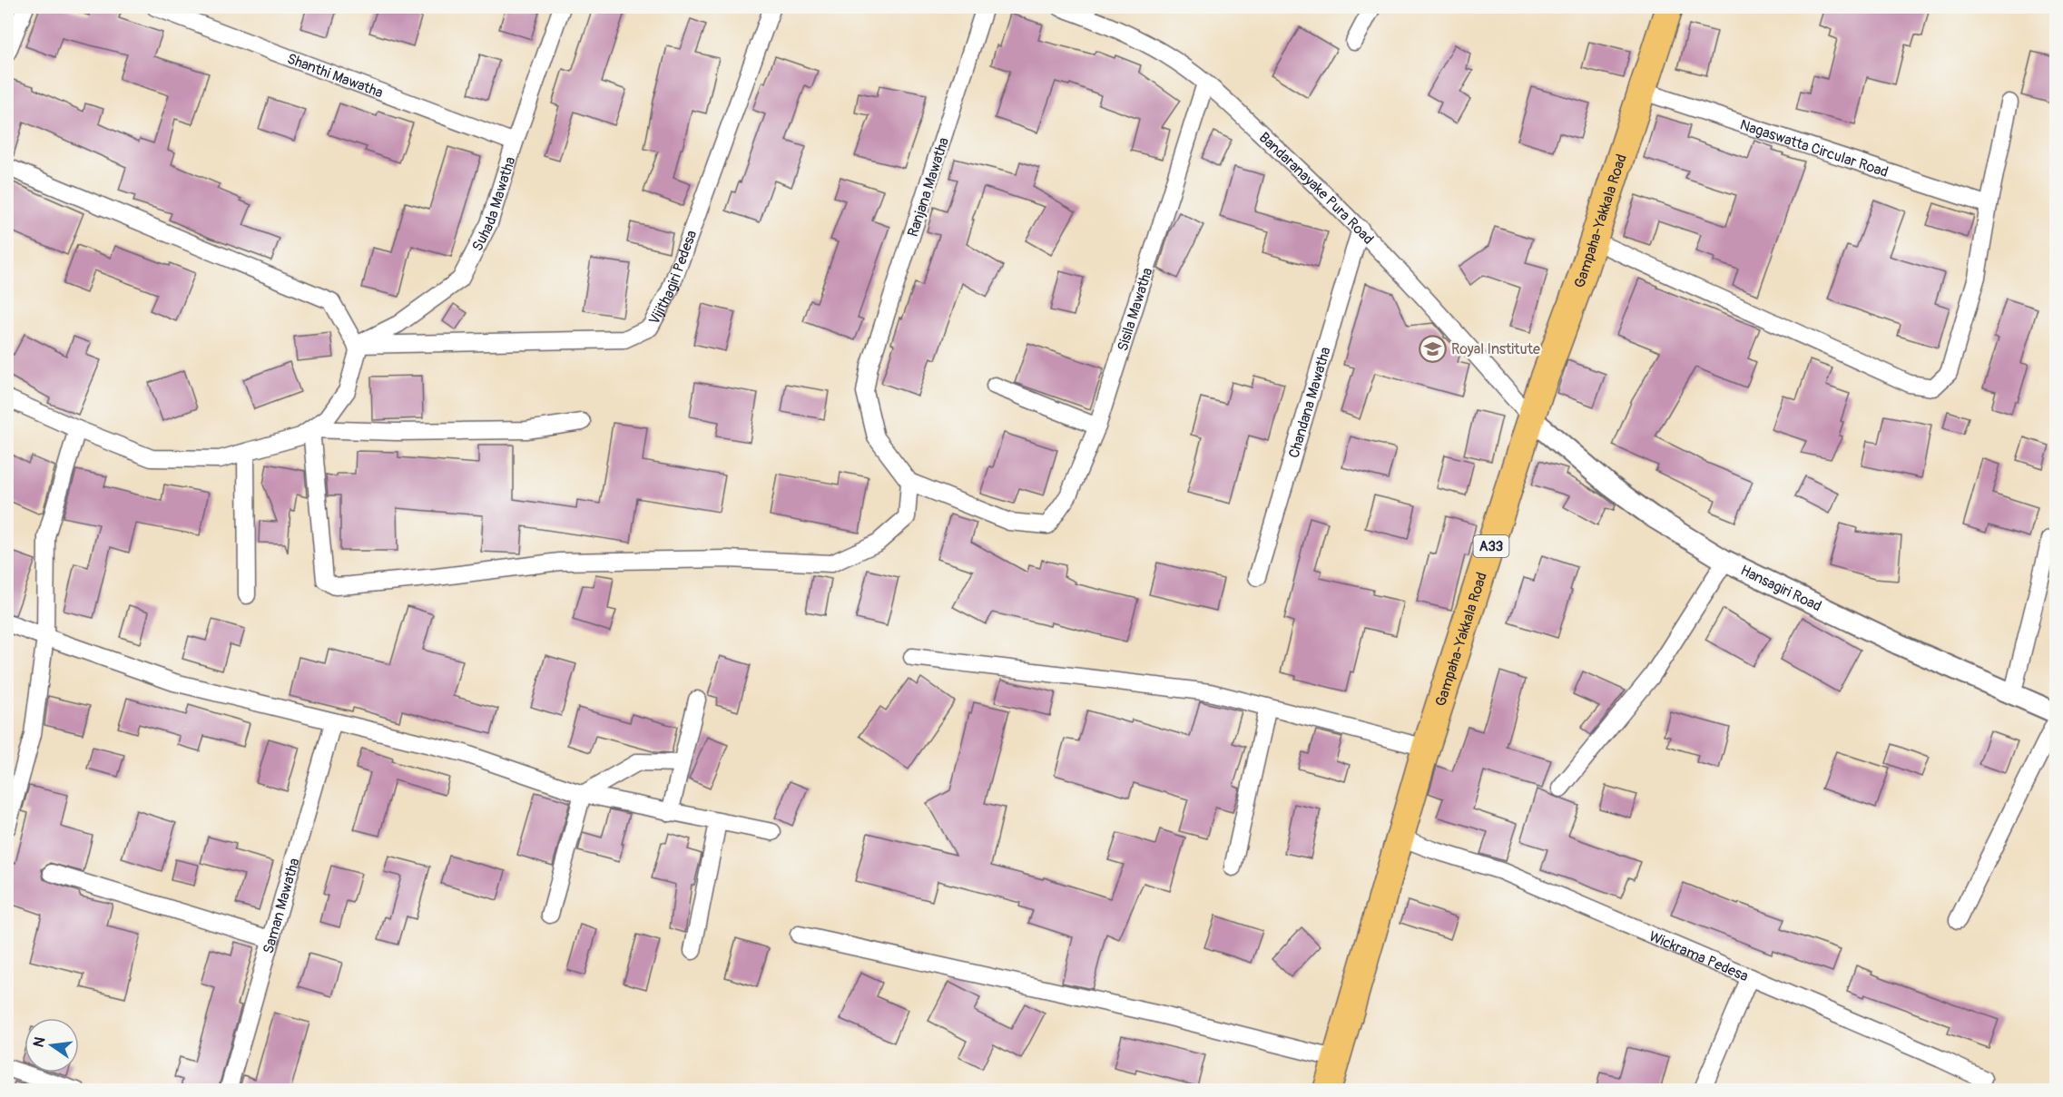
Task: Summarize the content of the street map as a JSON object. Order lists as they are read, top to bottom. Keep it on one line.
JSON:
{"streets":{"highway":["Gampaha-Yakkala Road","A33"],"street":["Shanthi Mawatha","Nagaswatta Circular Road","Ranjana Mawatha","Bandaranayake Pura Road","Suhada Mawatha","Vijithagiri Pedesa","Sisila Mawatha","Chandana Mawatha","Hansagiri Road","Saman Mawatha","Wickrama Pedesa"]},"crossings":[["Shanthi Mawatha","Suhada Mawatha"],["Nagaswatta Circular Road","Gampaha-Yakkala Road"],["Ranjana Mawatha","Sisila Mawatha"],["Bandaranayake Pura Road","Gampaha-Yakkala Road"],["Bandaranayake Pura Road","Sisila Mawatha"],["Bandaranayake Pura Road","Chandana Mawatha"],["Bandaranayake Pura Road","Hansagiri Road"],["Suhada Mawatha","Vijithagiri Pedesa"],["Gampaha-Yakkala Road","Hansagiri Road"],["Gampaha-Yakkala Road","Wickrama Pedesa"]],"places":{"school or university":["Royal Institute"]},"north":"left"}
